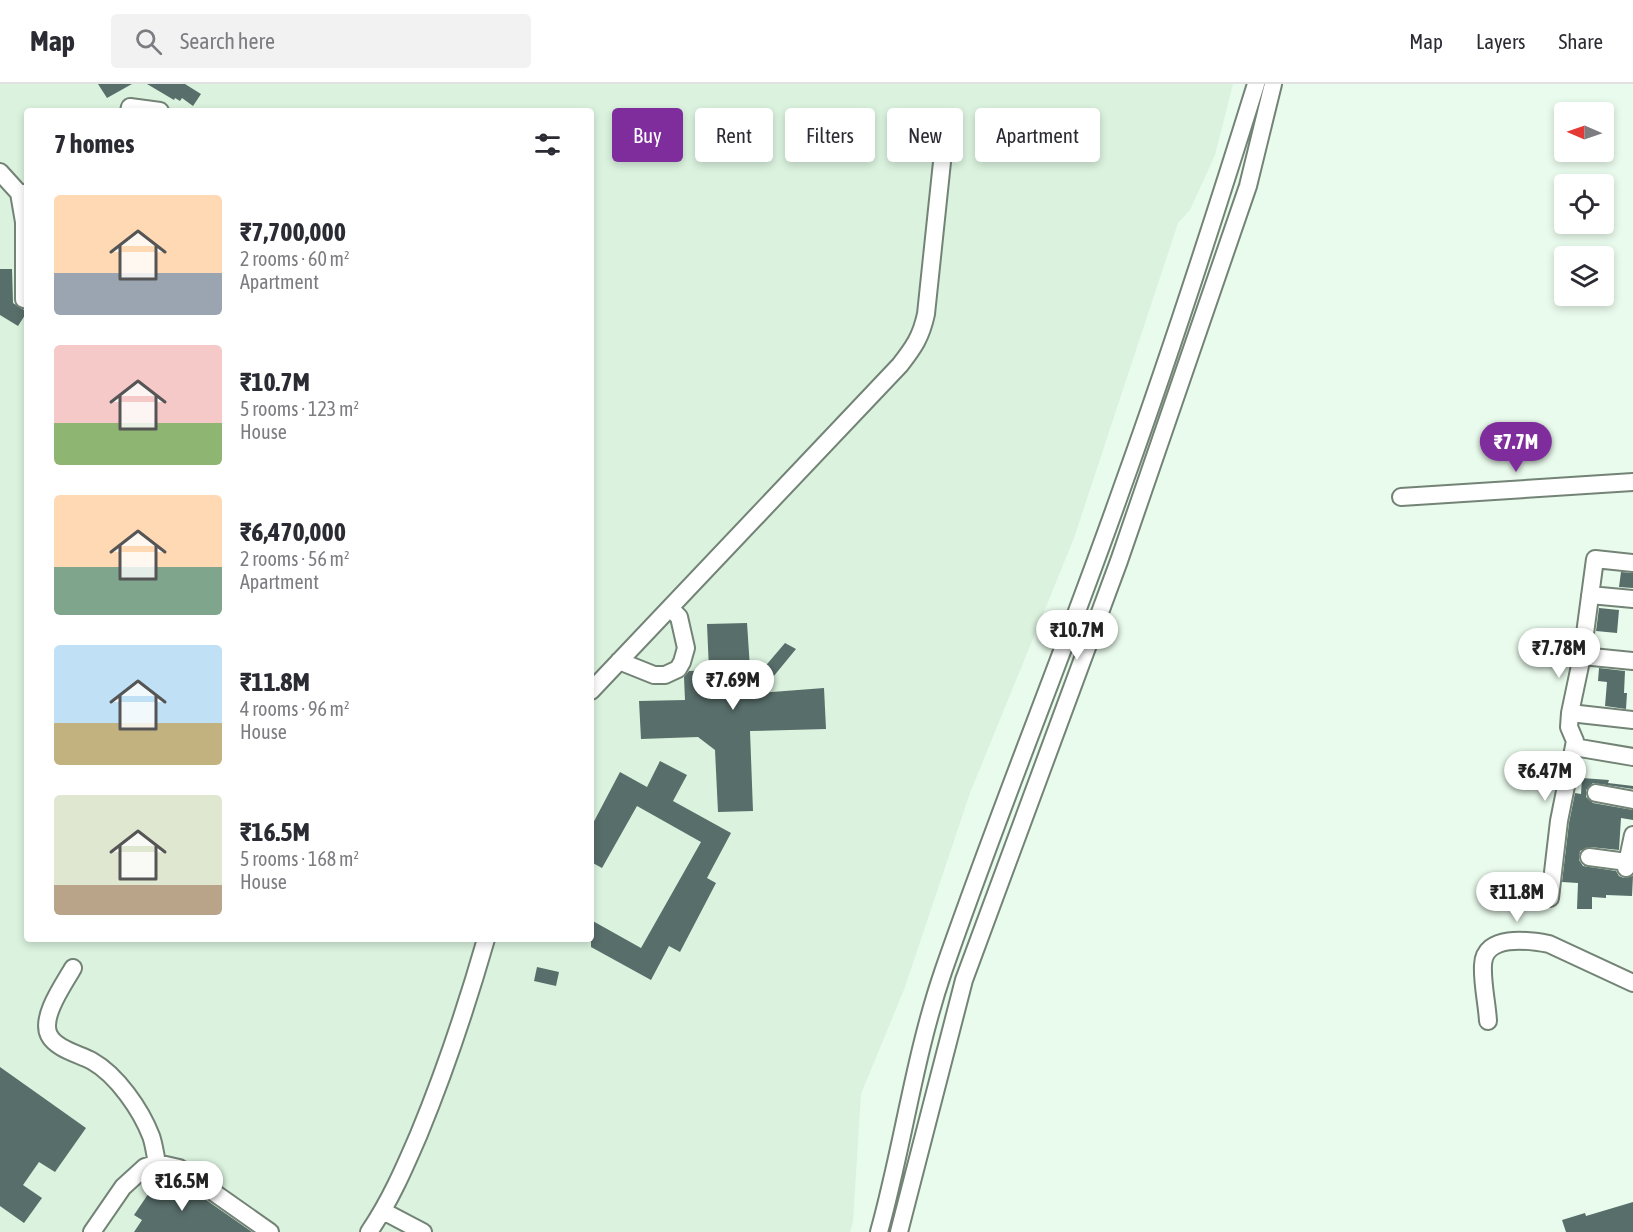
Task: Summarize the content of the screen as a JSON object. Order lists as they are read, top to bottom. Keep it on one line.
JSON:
{"north":"left","page":{"header":"Map","search":"Search here","nav":["Map","Layers","Share"],"chip":["Buy","Rent","Filters","New","Apartment"],"heading":"7 homes","list":[{"name":"₹7,700,000","note":"2 rooms · 60 m² · Apartment"},{"name":"₹10.7M","note":"5 rooms · 123 m² · House"},{"name":"₹6,470,000","note":"2 rooms · 56 m² · Apartment"},{"name":"₹11.8M","note":"4 rooms · 96 m² · House"},{"name":"₹16.5M","note":"5 rooms · 168 m² · House"}],"price":["₹7.7M","₹10.7M","₹7.78M","₹7.69M","₹6.47M","₹11.8M","₹16.5M"]}}
